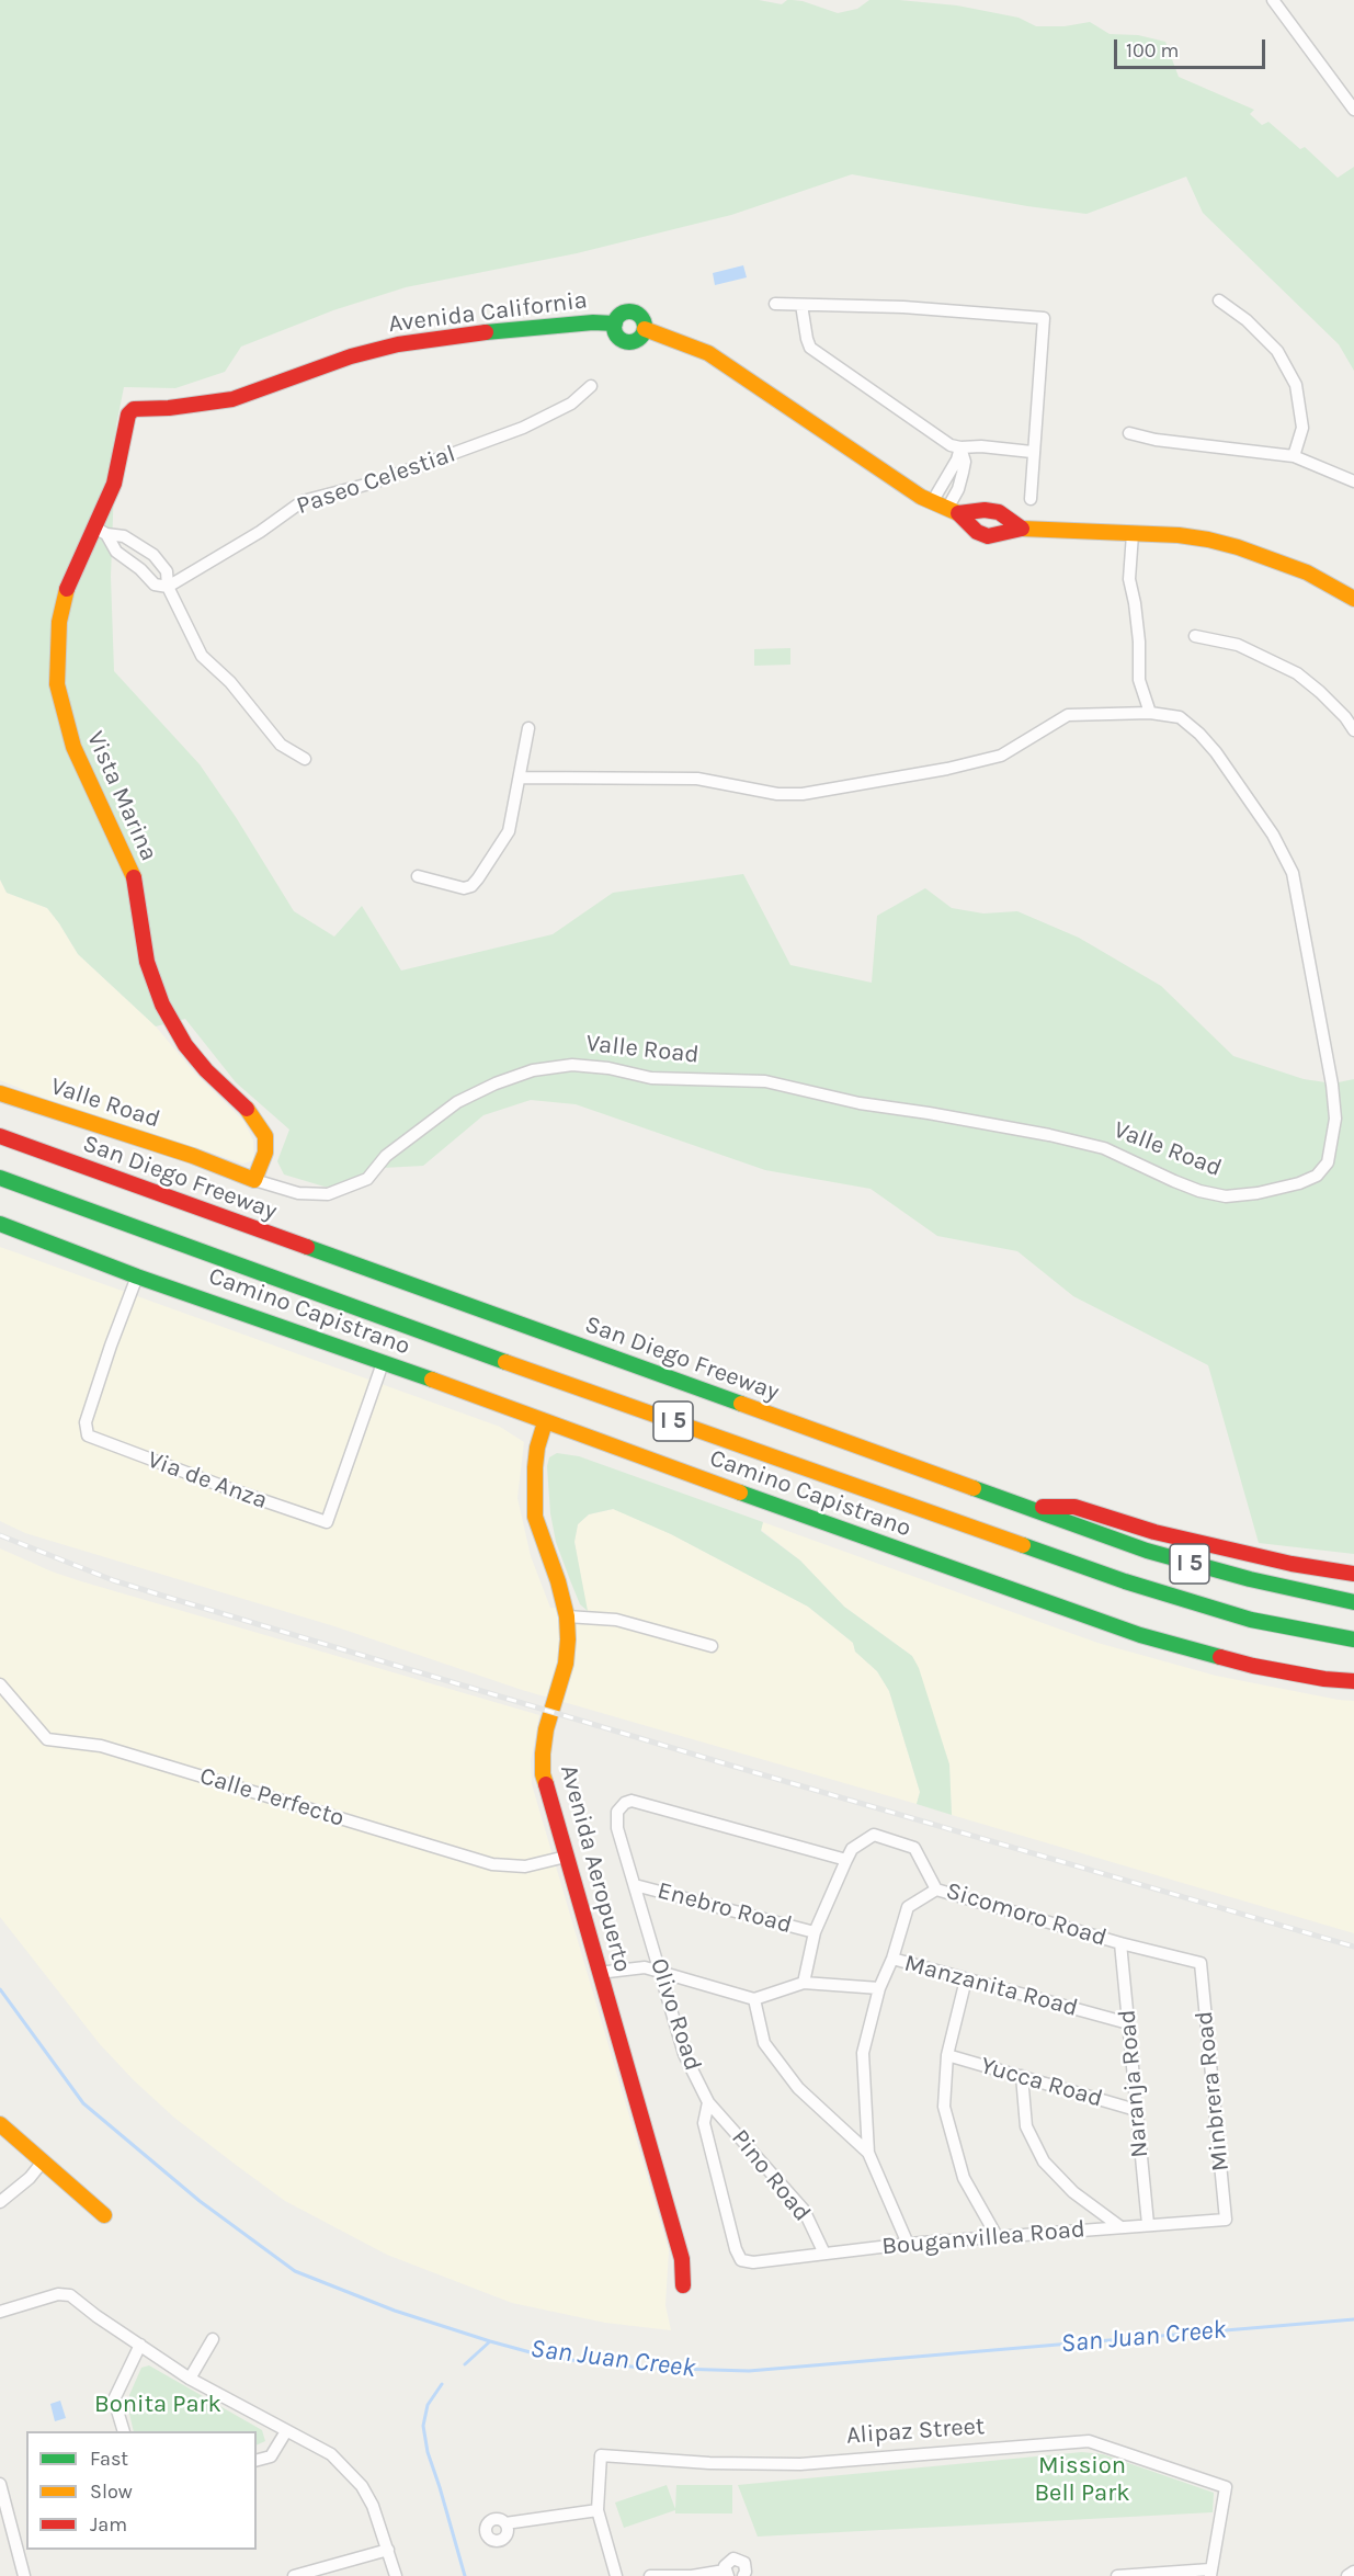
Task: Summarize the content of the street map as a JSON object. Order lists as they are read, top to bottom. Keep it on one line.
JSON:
{"streets":{"main road":["Avenida California","Vista Marina","Valle Road","San Diego Freeway","Camino Capistrano","I 5","Avenida Aeropuerto"],"street":["Paseo Celestial","Via de Anza","Calle Perfecto","Enebro Road","Sicomoro Road","Manzanita Road","Olivo Road","Yucca Road","Naranja Road","Minbrera Road","Pino Road","Bouganvillea Road","Alipaz Street"]},"crossings":[["Avenida California","Vista Marina"],["Vista Marina","Valle Road"],["Camino Capistrano","Via de Anza"],["Camino Capistrano","Avenida Aeropuerto"],["Calle Perfecto","Avenida Aeropuerto"],["Enebro Road","Olivo Road"],["Sicomoro Road","Olivo Road"],["Sicomoro Road","Naranja Road"],["Sicomoro Road","Minbrera Road"],["Manzanita Road","Naranja Road"],["Olivo Road","Pino Road"],["Olivo Road","Bouganvillea Road"],["Yucca Road","Naranja Road"],["Naranja Road","Bouganvillea Road"],["Minbrera Road","Bouganvillea Road"],["Pino Road","Bouganvillea Road"]],"water":["San Juan Creek"],"parks":["Bonita Park","Mission Bell Park"],"legend":["Fast","Slow","Jam"],"scale_bar":"100 m"}
